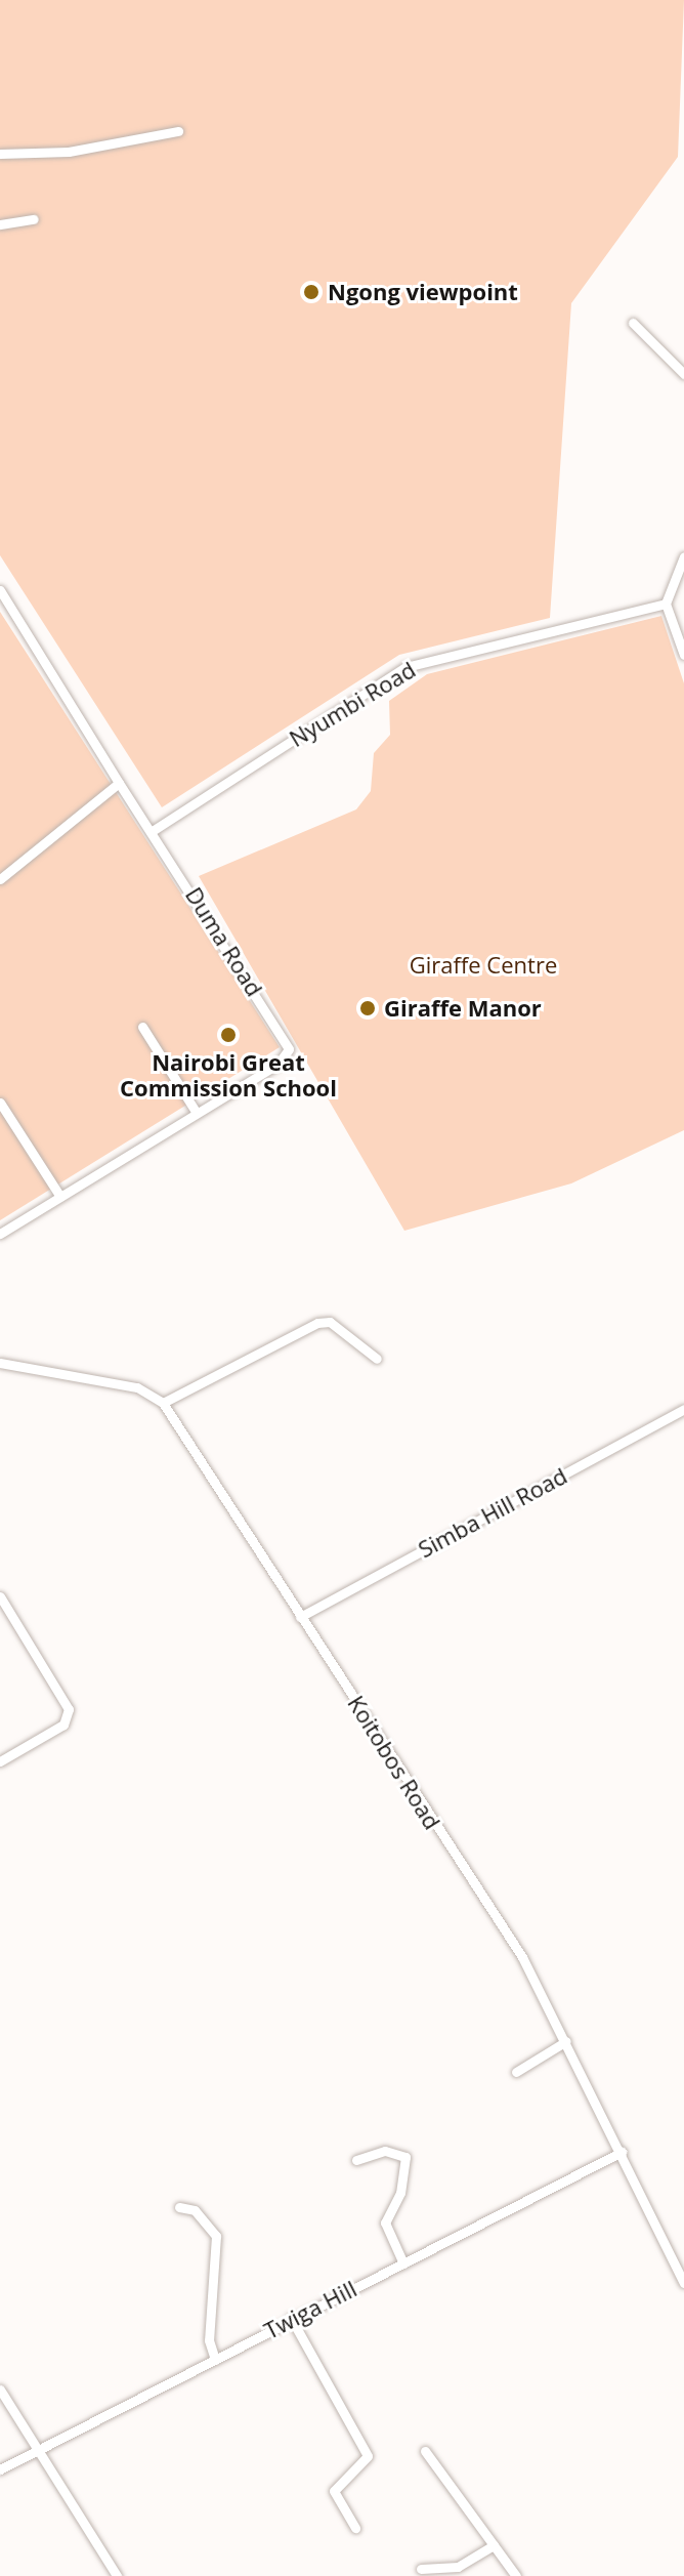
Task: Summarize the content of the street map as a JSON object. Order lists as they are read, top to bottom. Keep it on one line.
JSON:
{"streets":{"street":["Nyumbi Road","Duma Road","Simba Hill Road","Koitobos Road","Twiga Hill"]},"crossings":[["Nyumbi Road","Duma Road"],["Simba Hill Road","Koitobos Road"],["Koitobos Road","Twiga Hill"]],"parks":["Giraffe Centre"],"places":["Ngong viewpoint","Giraffe Manor","Nairobi Great Commission School"]}
